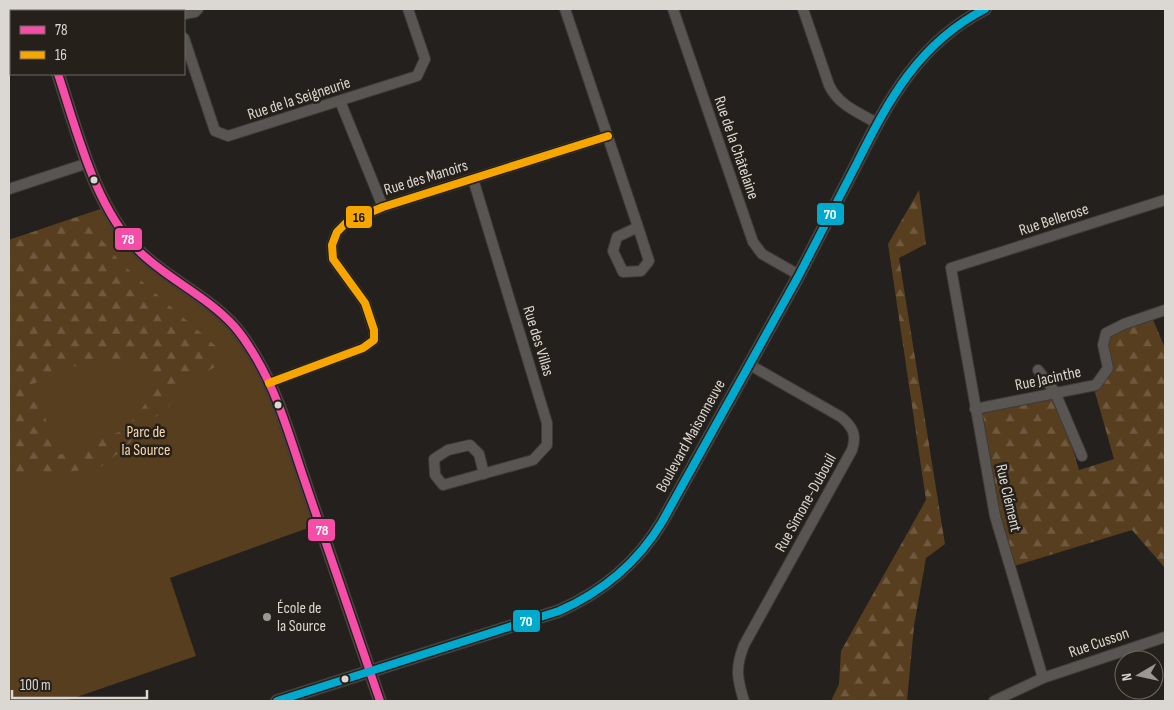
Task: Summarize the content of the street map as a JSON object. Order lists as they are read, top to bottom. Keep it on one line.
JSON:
{"streets":{"street":["Rue de la Seigneurie","Rue de la Châtelaine","Rue des Manoirs","Rue Bellerose","Rue des Villas","Rue Jacinthe","Boulevard Maisonneuve","Rue Clément","Rue Simone-Dubouil","Rue Cusson"]},"crossings":[["Rue de la Châtelaine","Boulevard Maisonneuve"],["Rue des Manoirs","Rue des Villas"],["Rue Bellerose","Rue Clément"],["Rue Jacinthe","Rue Clément"],["Boulevard Maisonneuve","Rue Simone-Dubouil"],["Rue Clément","Rue Cusson"]],"parks":["Parc de la Source"],"places":["École de la Source"],"lines":["transit line 70","transit line 78","transit line 16"],"legend":["78","16"],"scale_bar":"100 m","north":"left"}
